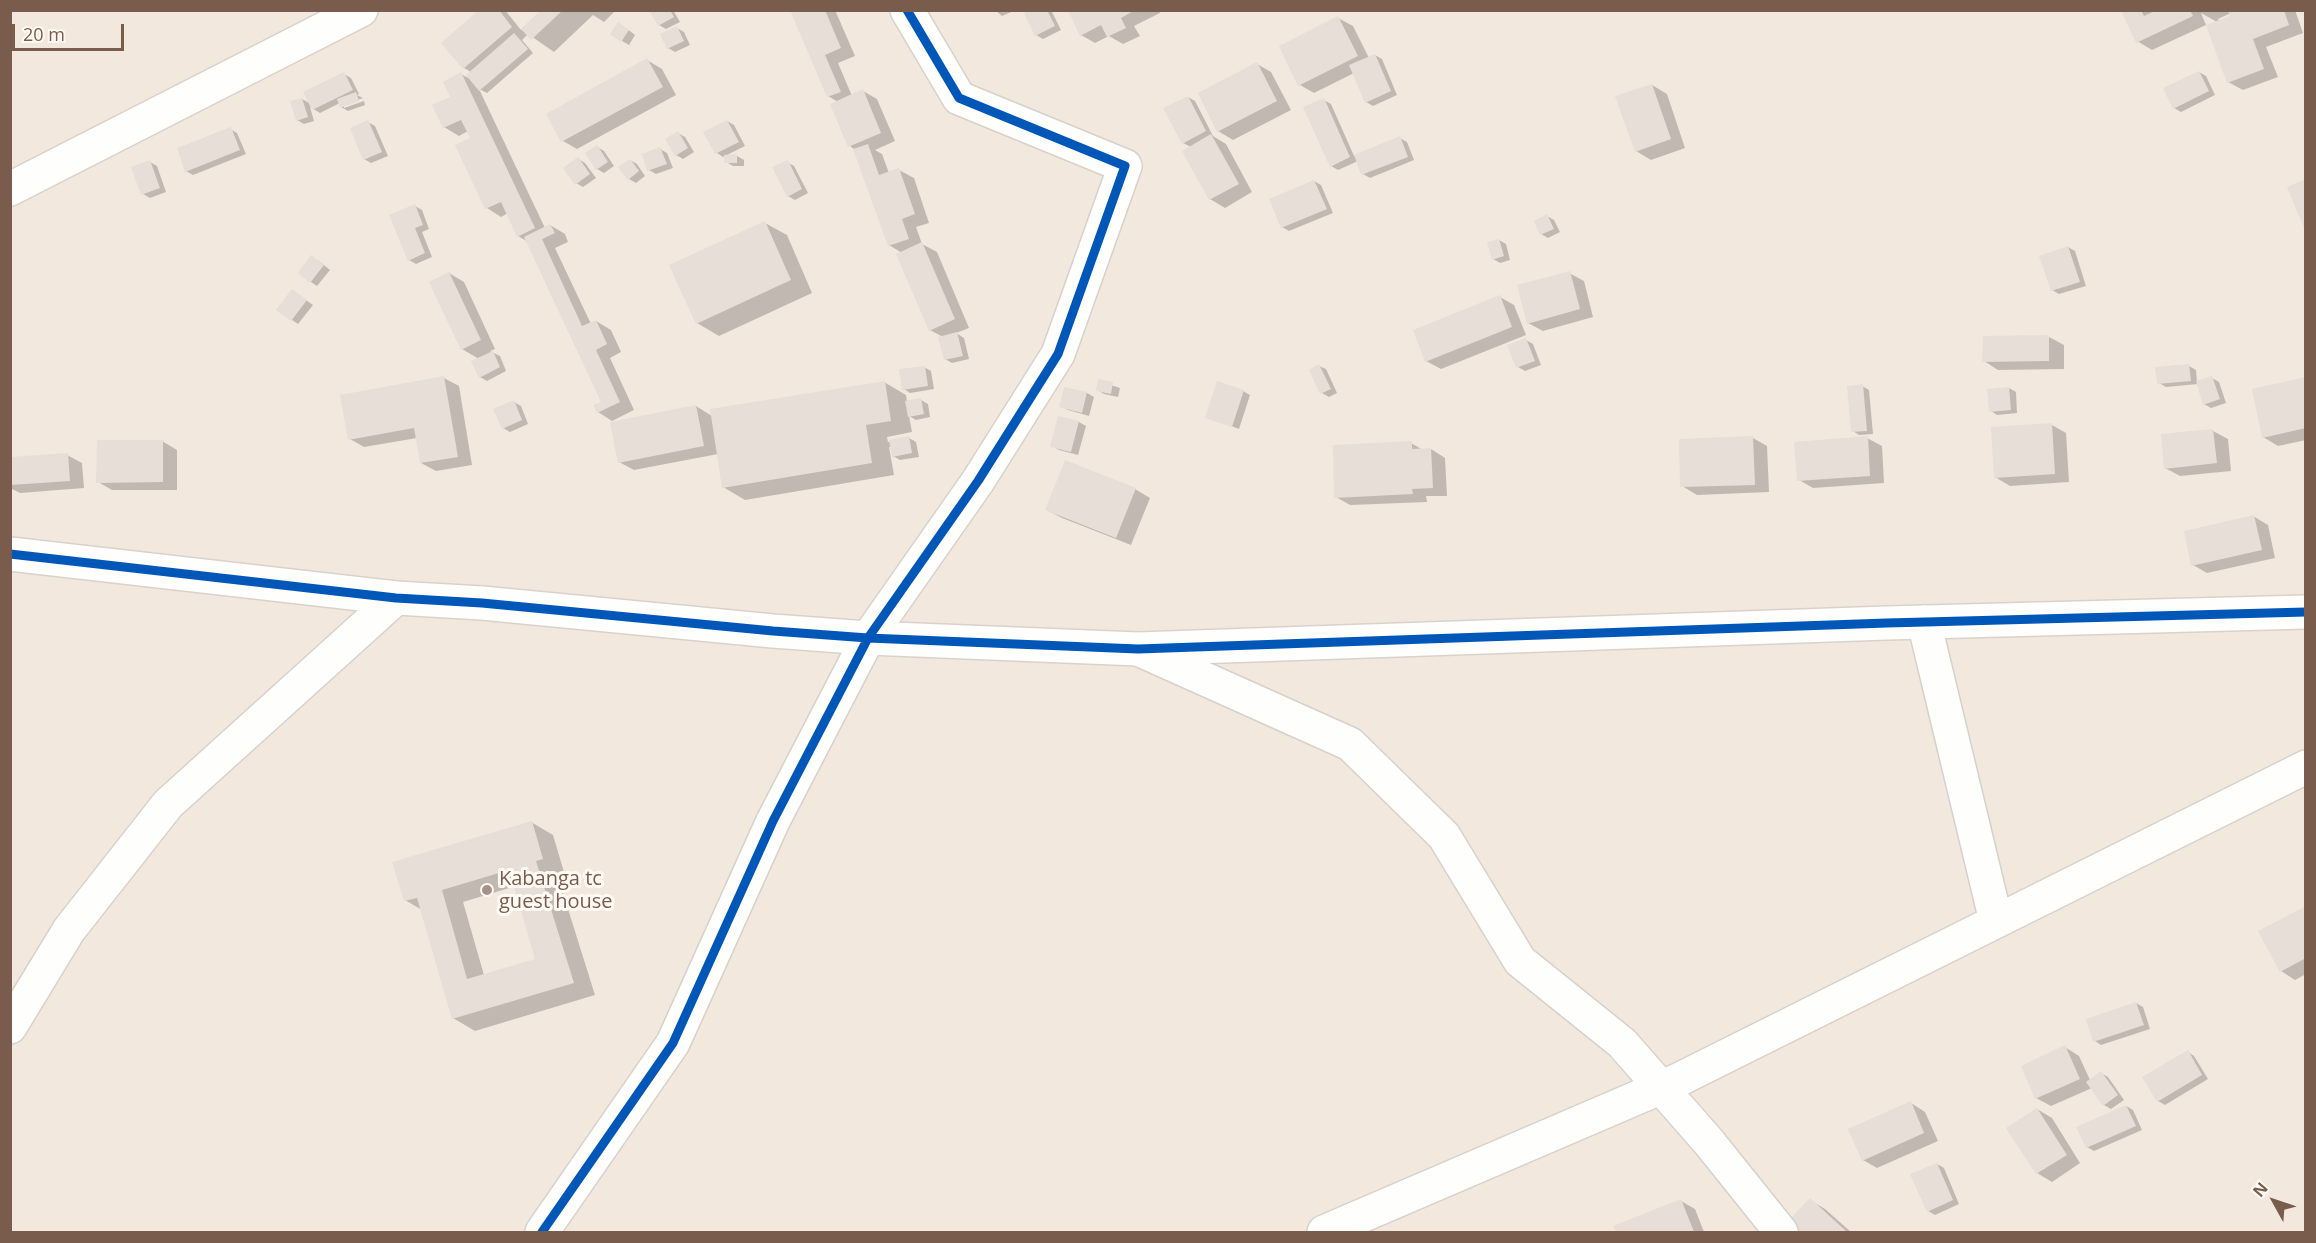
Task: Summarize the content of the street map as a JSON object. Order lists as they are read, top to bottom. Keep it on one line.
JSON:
{"places":["Kabanga tc guest house"],"scale_bar":"20 m","north":"top left"}
